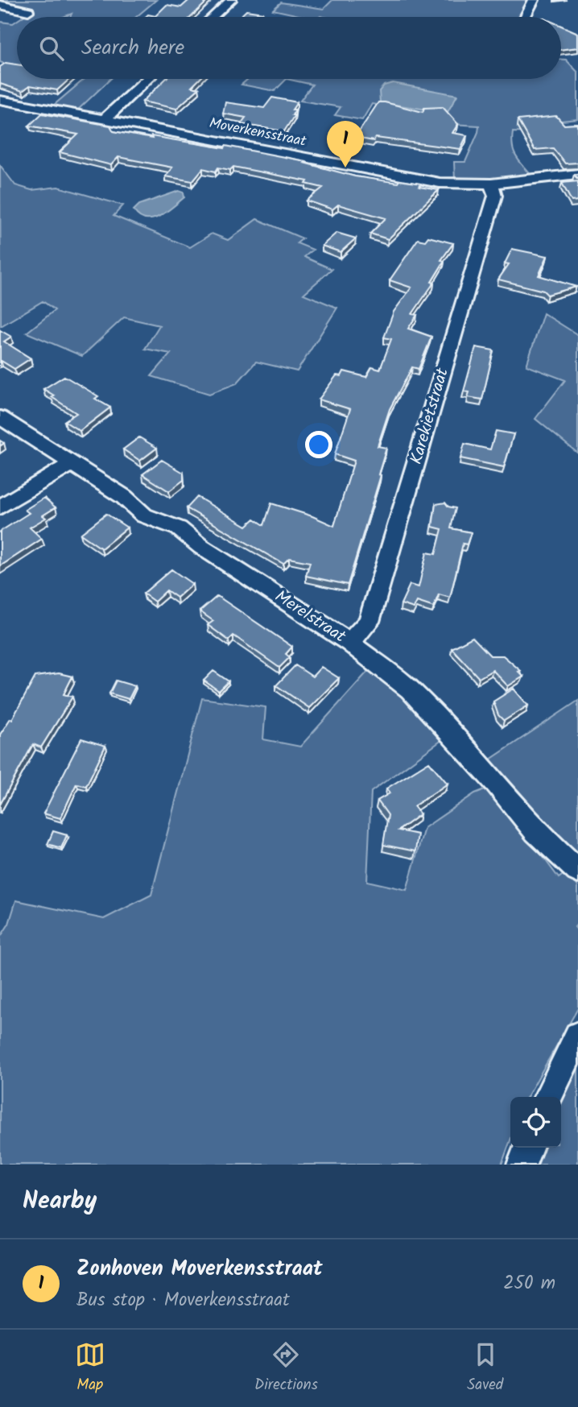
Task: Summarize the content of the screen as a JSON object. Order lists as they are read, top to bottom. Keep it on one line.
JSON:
{"streets":{"street":["Moverkensstraat","Karekietstraat","Merelstraat"]},"crossings":[["Moverkensstraat","Karekietstraat"],["Karekietstraat","Merelstraat"]],"page":{"search":"Search here","pins":"1","heading":"Nearby","list":[{"mark":"1","name":"Zonhoven Moverkensstraat","note":"Bus stop · Moverkensstraat","value":"250 m"}],"nav":["Map","Directions","Saved"]}}
